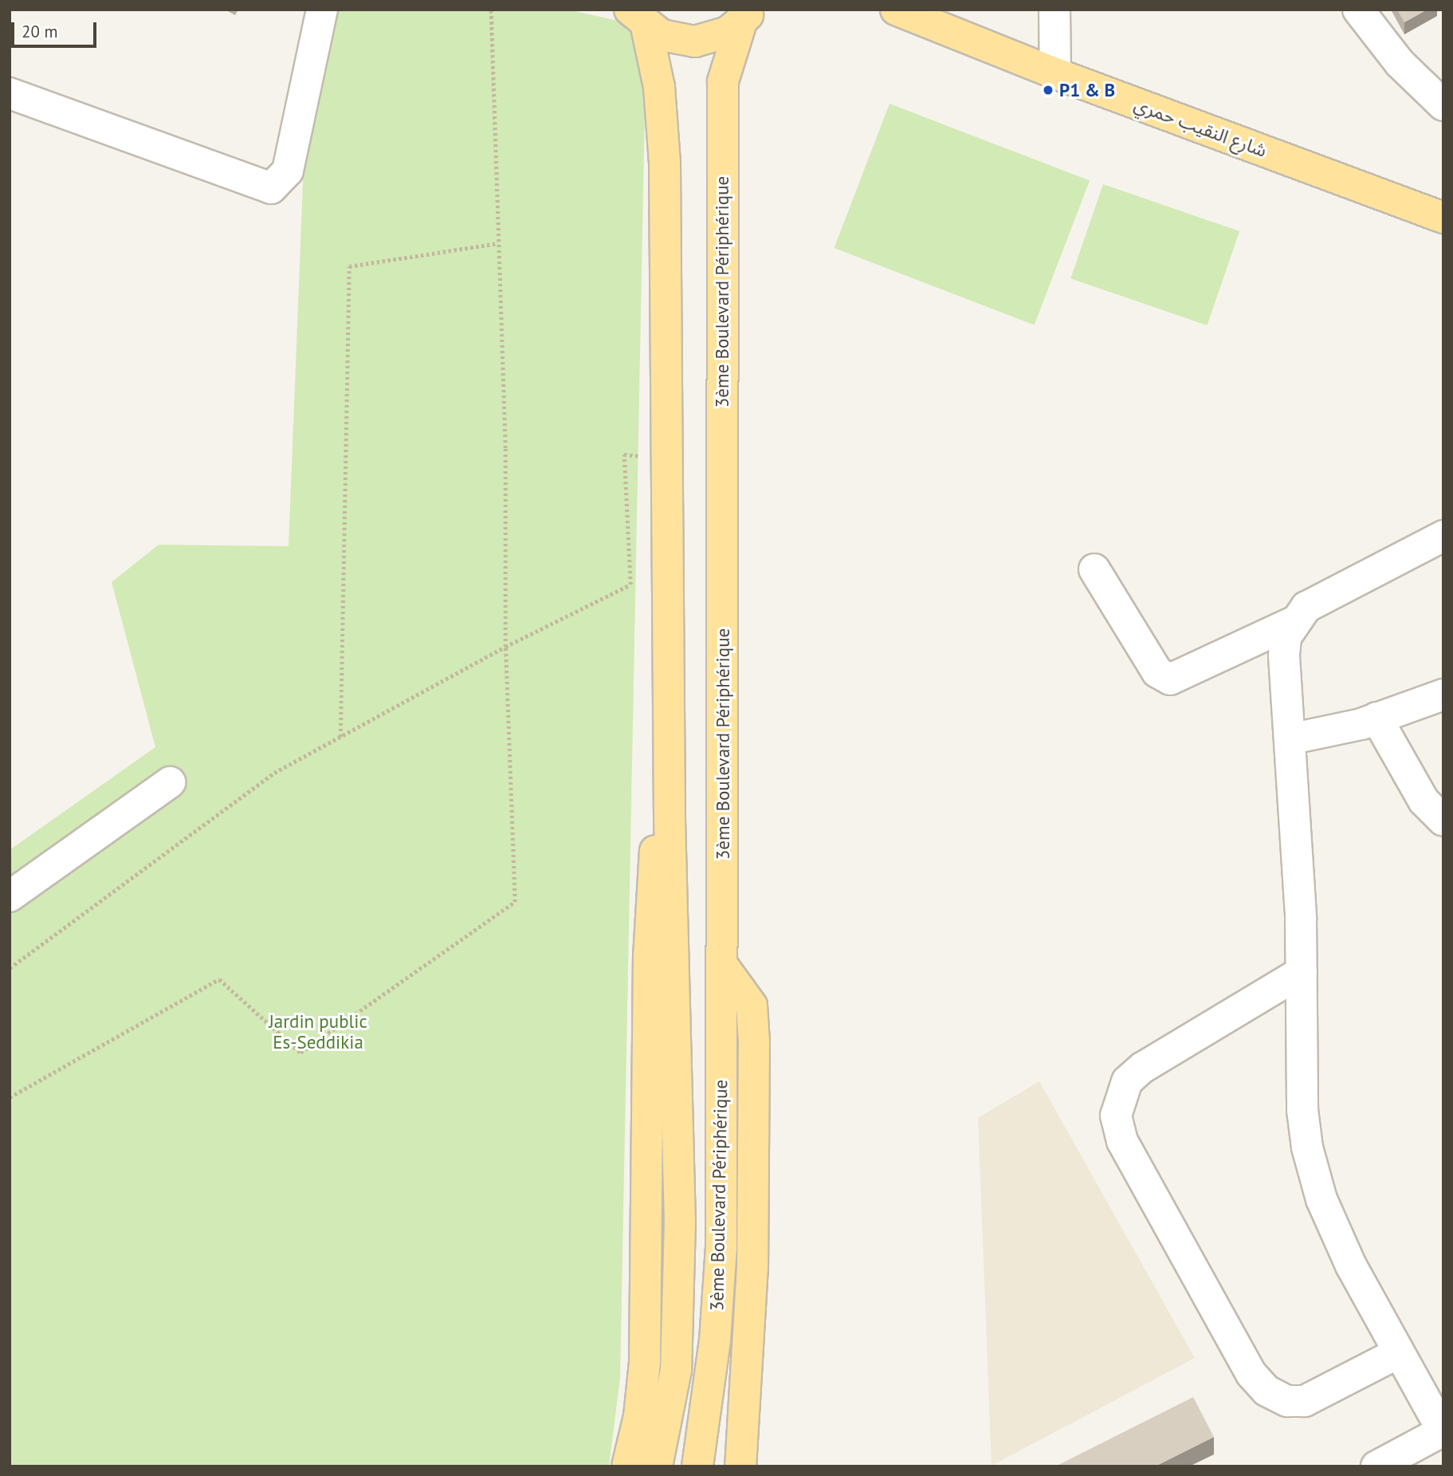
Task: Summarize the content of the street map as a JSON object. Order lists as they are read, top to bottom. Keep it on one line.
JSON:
{"streets":{"main road":["شارع النقيب حمري","3ème Boulevard Périphérique"]},"parks":["Jardin public Es-Seddikia"],"places":["P1 & B"],"scale_bar":"20 m"}
